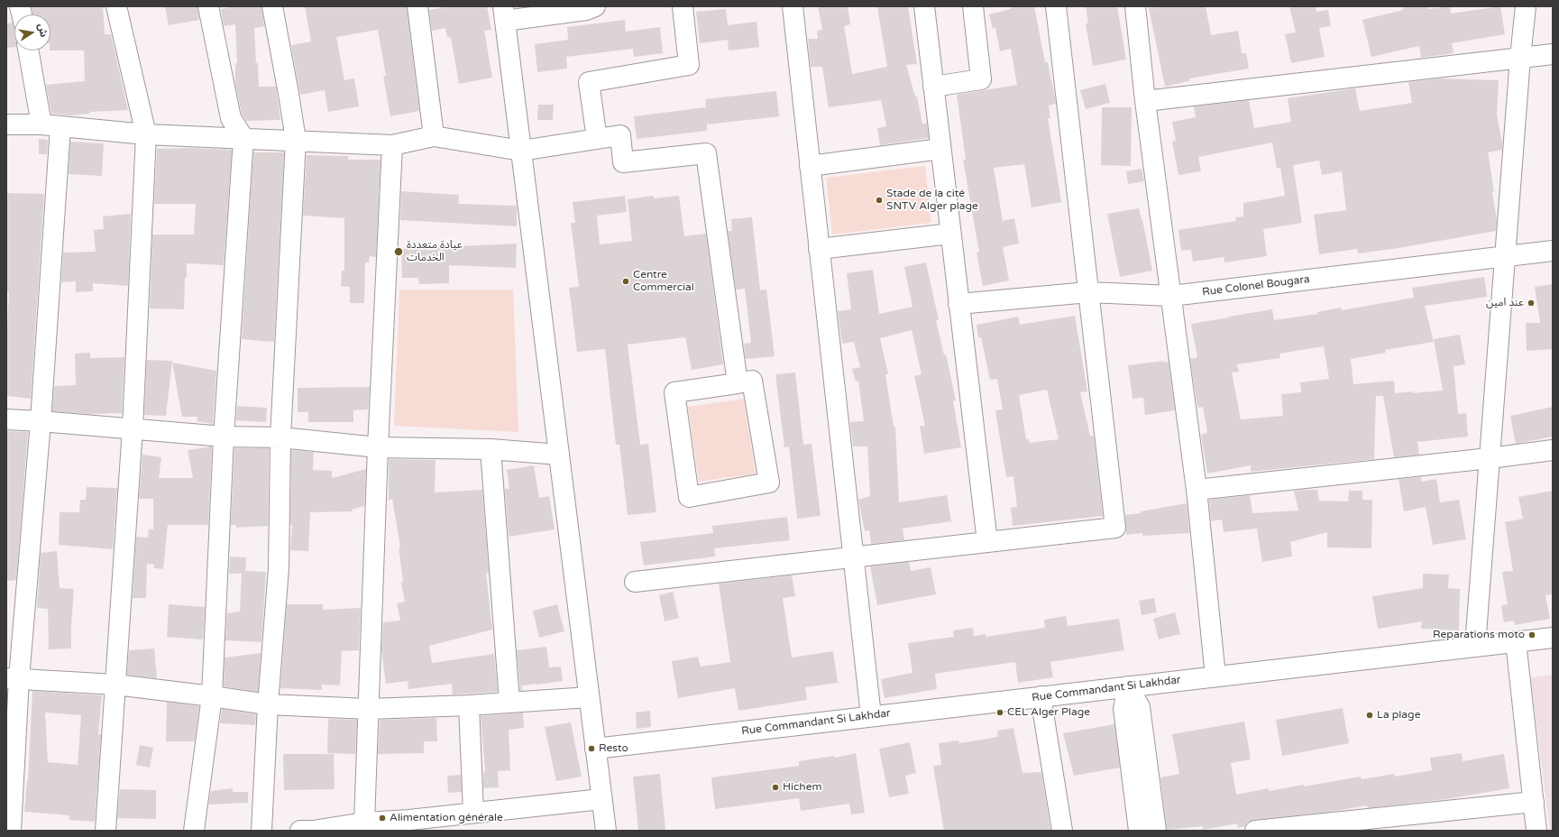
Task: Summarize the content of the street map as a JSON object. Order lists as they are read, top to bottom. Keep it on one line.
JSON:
{"streets":{"street":["Rue Colonel Bougara","Rue Commandant Si Lakhdar"]},"places":["Stade de la cité SNTV Alger plage","عيادة متعددة الخدمات","Centre Commercial","عند امين","Reparations moto","CEL Alger Plage","La plage","Resto","Hichem","Alimentation générale"],"north":"right"}
